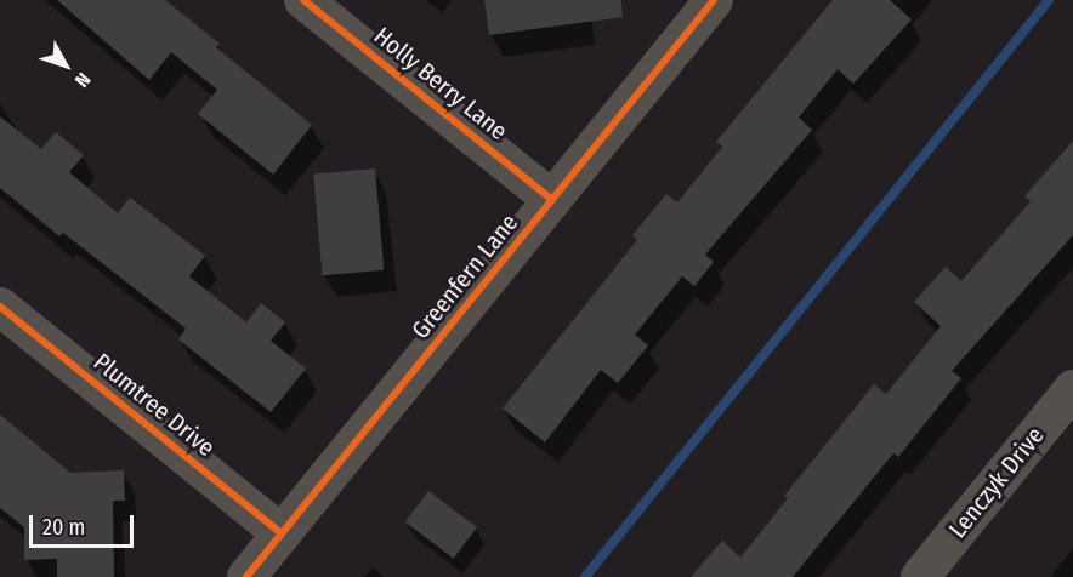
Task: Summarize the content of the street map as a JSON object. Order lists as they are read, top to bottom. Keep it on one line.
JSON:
{"streets":{"street":["Holly Berry Lane","Greenfern Lane","Plumtree Drive","Lenczyk Drive"]},"crossings":[["Holly Berry Lane","Greenfern Lane"],["Greenfern Lane","Plumtree Drive"]],"scale_bar":"20 m","north":"bottom right"}
